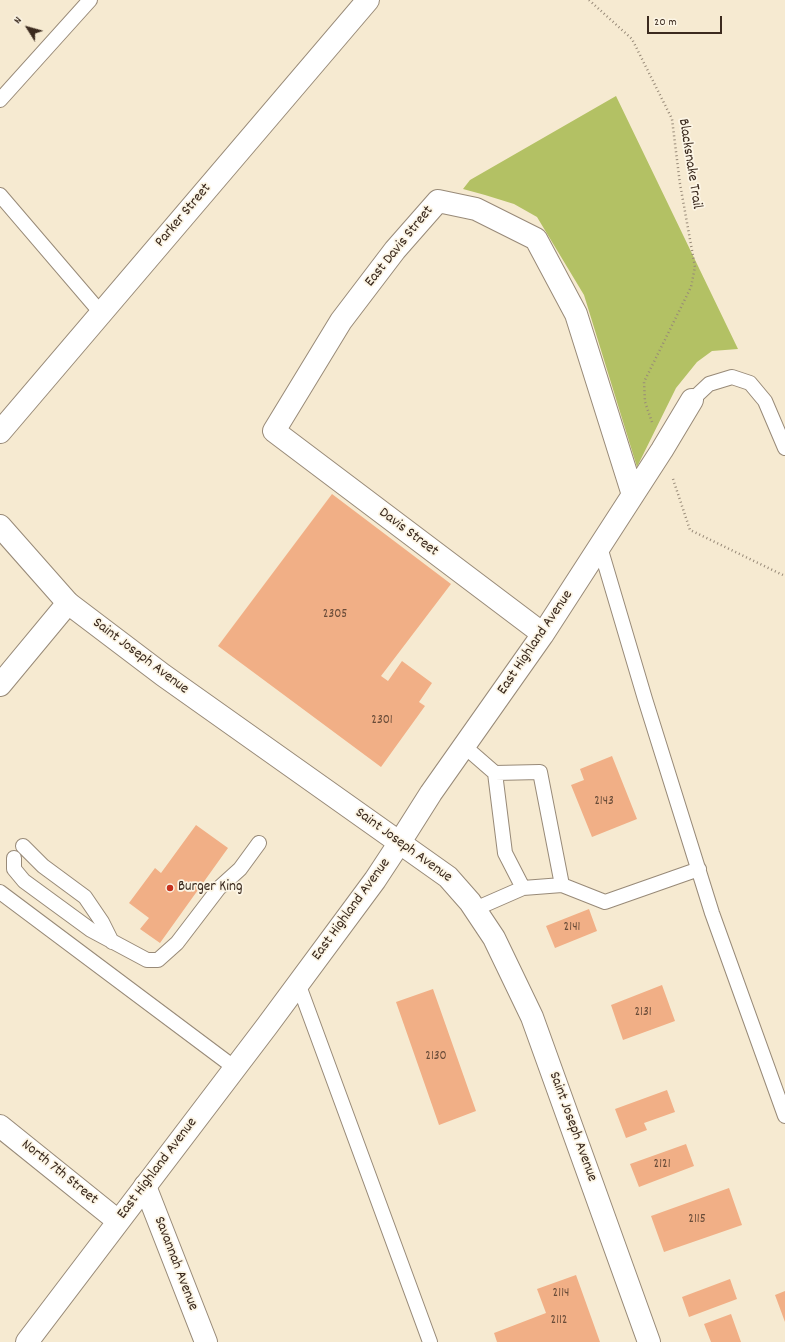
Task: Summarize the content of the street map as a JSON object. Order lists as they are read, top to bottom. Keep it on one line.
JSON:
{"streets":{"street":["Parker Street","East Davis Street","Davis Street","East Highland Avenue","Saint Joseph Avenue","North 7th Street","Savannah Avenue"],"path":["Blacksnake Trail"]},"crossings":[["East Davis Street","Davis Street"],["East Davis Street","East Highland Avenue"],["Davis Street","East Highland Avenue"],["East Highland Avenue","Saint Joseph Avenue"],["East Highland Avenue","North 7th Street"],["East Highland Avenue","Savannah Avenue"]],"places":["Burger King"],"house_numbers":["2305","2301","2143","2141","2131","2130","2121","2115","2114","2112"],"scale_bar":"20 m","north":"top left"}
